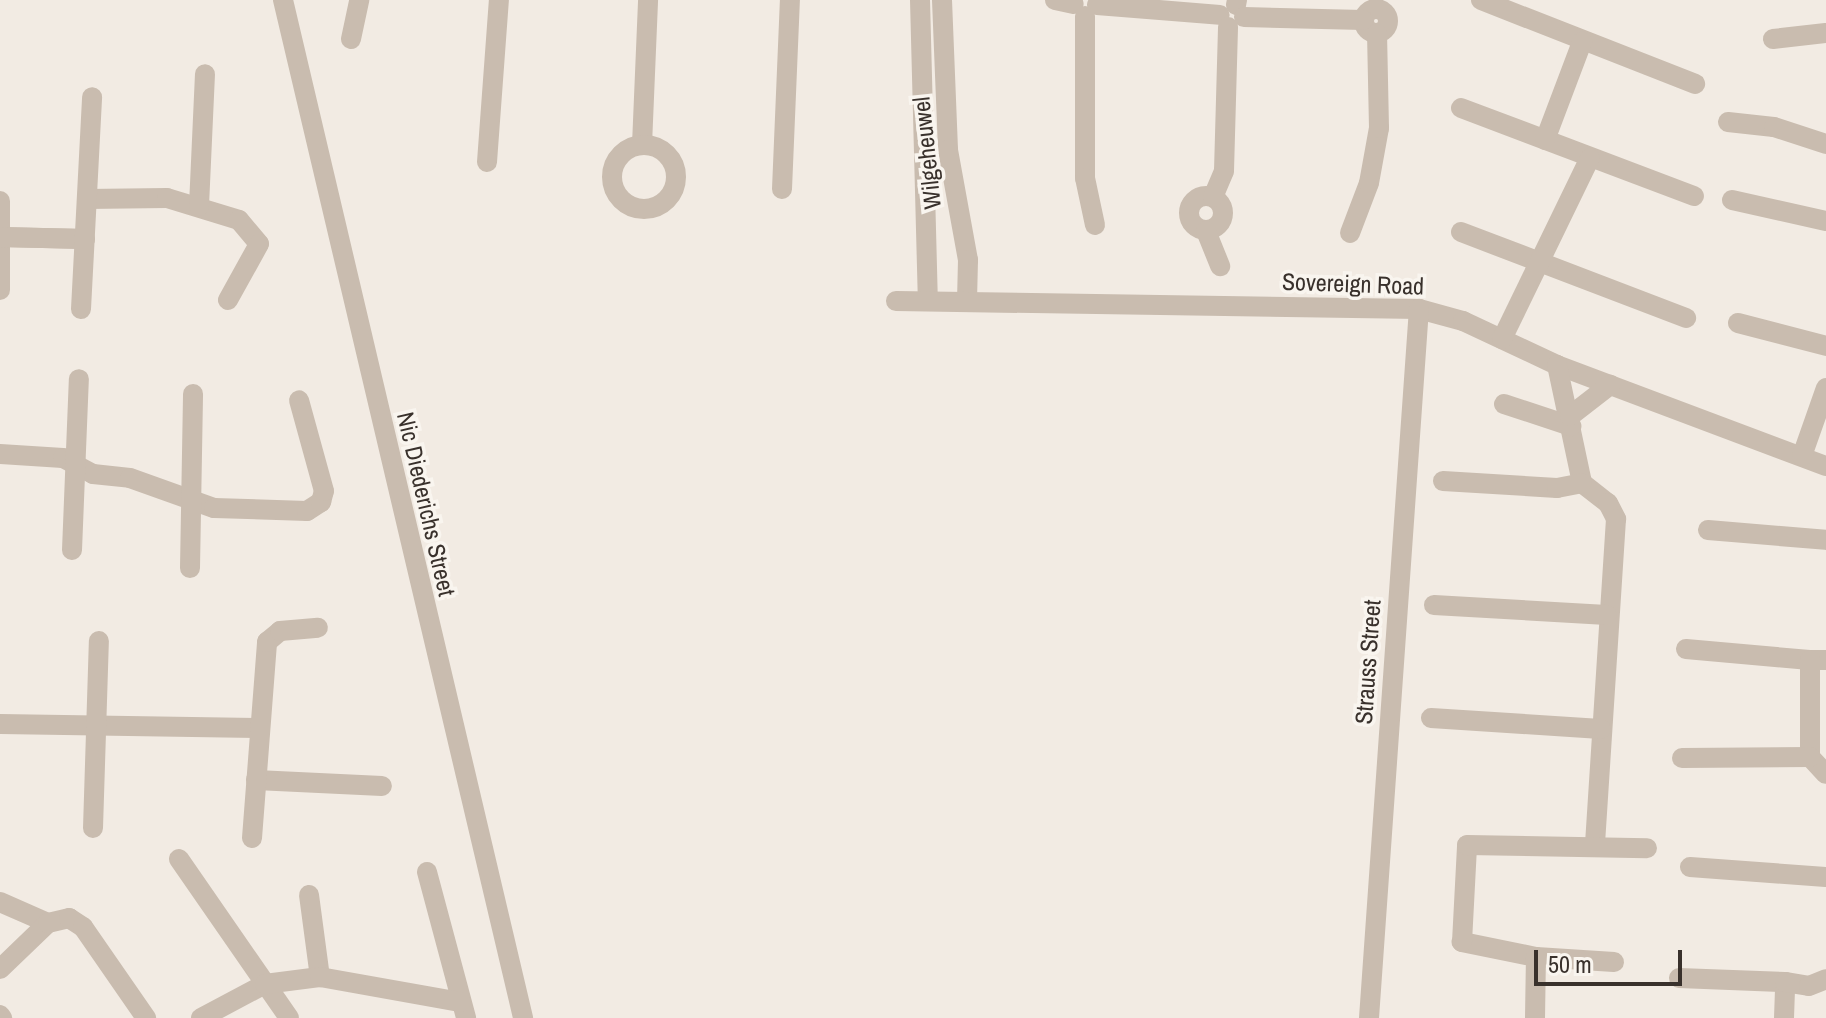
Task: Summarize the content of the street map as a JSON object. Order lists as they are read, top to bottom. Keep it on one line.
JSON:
{"streets":{"street":["Wilgeheuwel","Sovereign Road","Nic Diederichs Street","Strauss Street"]},"crossings":[["Wilgeheuwel","Sovereign Road"],["Sovereign Road","Strauss Street"]],"scale_bar":"50 m"}
